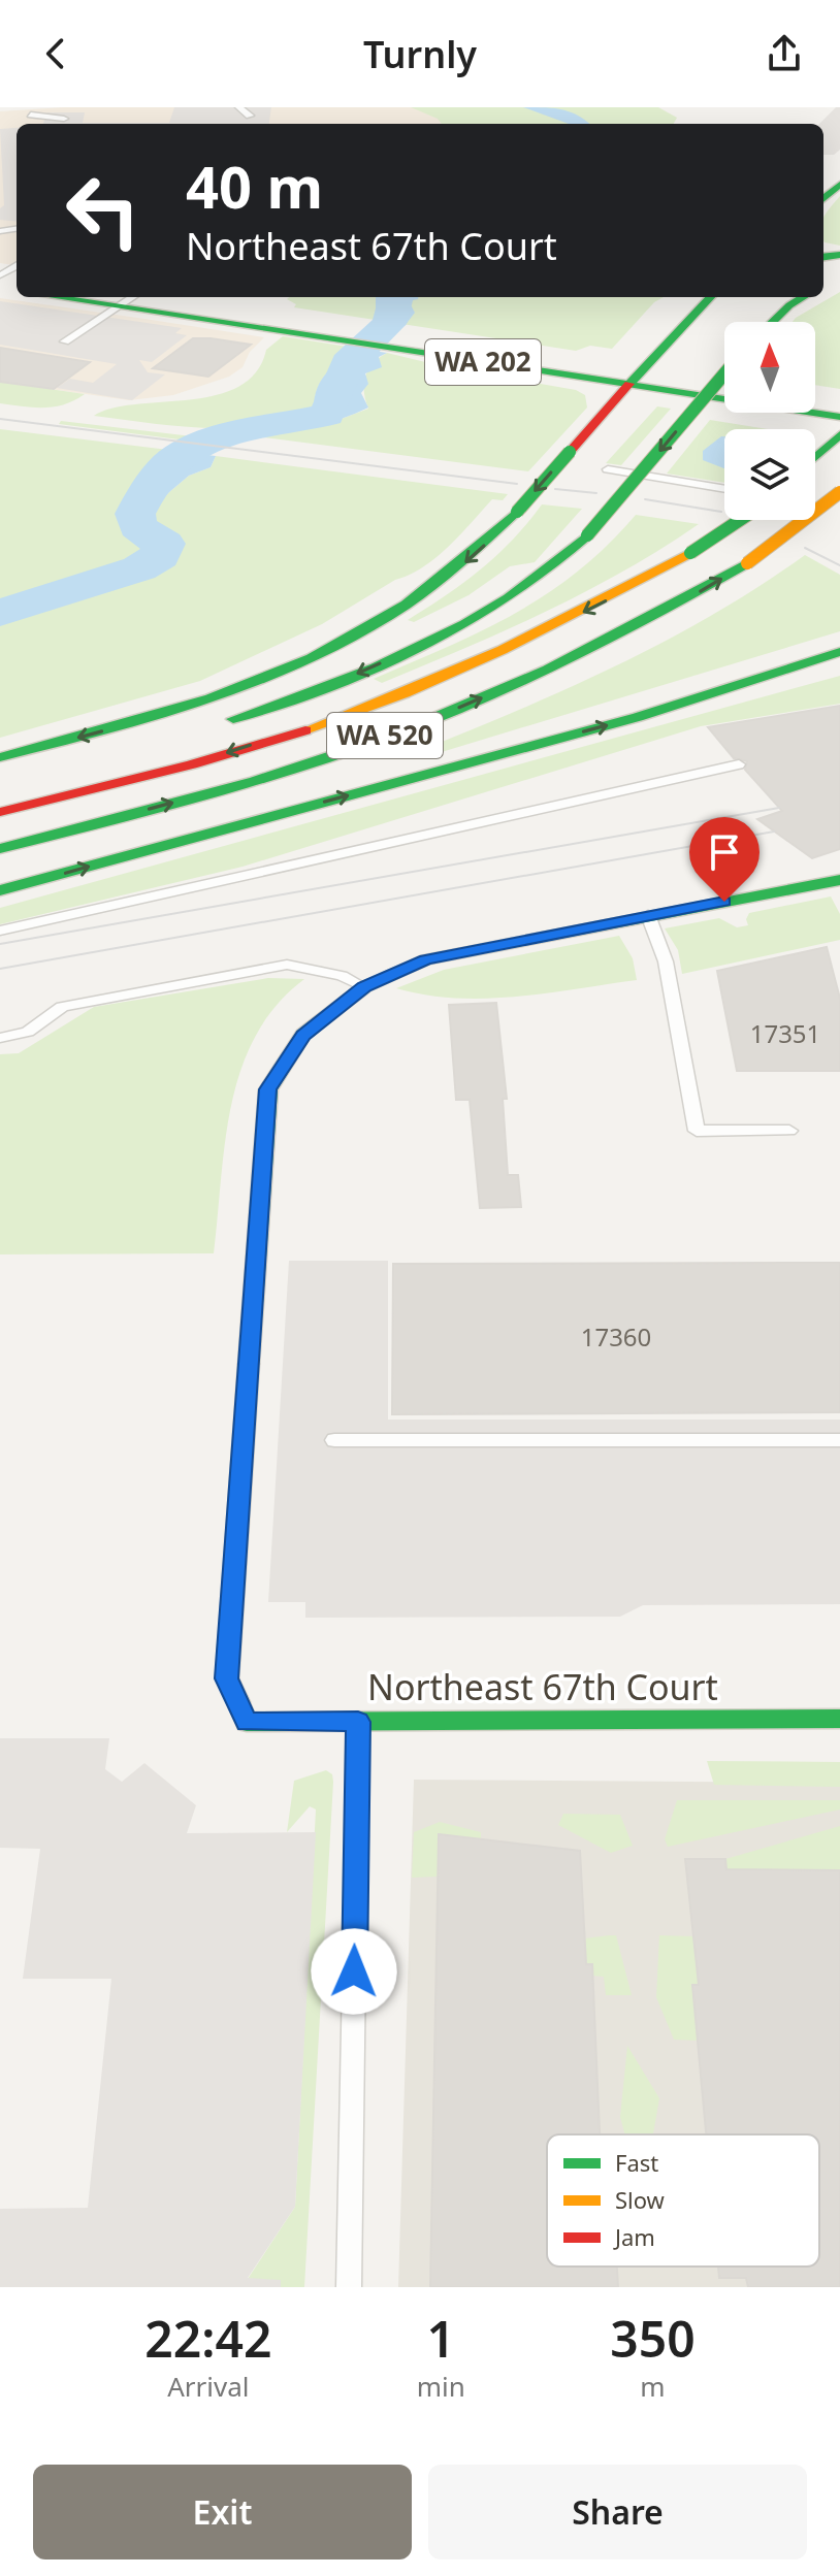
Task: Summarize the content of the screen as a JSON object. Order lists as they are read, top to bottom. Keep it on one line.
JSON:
{"streets":{"main road":["WA 202","WA 520","Northeast 67th Court"]},"house_numbers":["17351","17360"],"legend":["Fast","Slow","Jam"],"north":"top","page":{"header":"Turnly","turn":["40 m","Northeast 67th Court"],"eta":["22:42","Arrival","1","min","350","m"],"buttons":["Exit","Share"]}}
